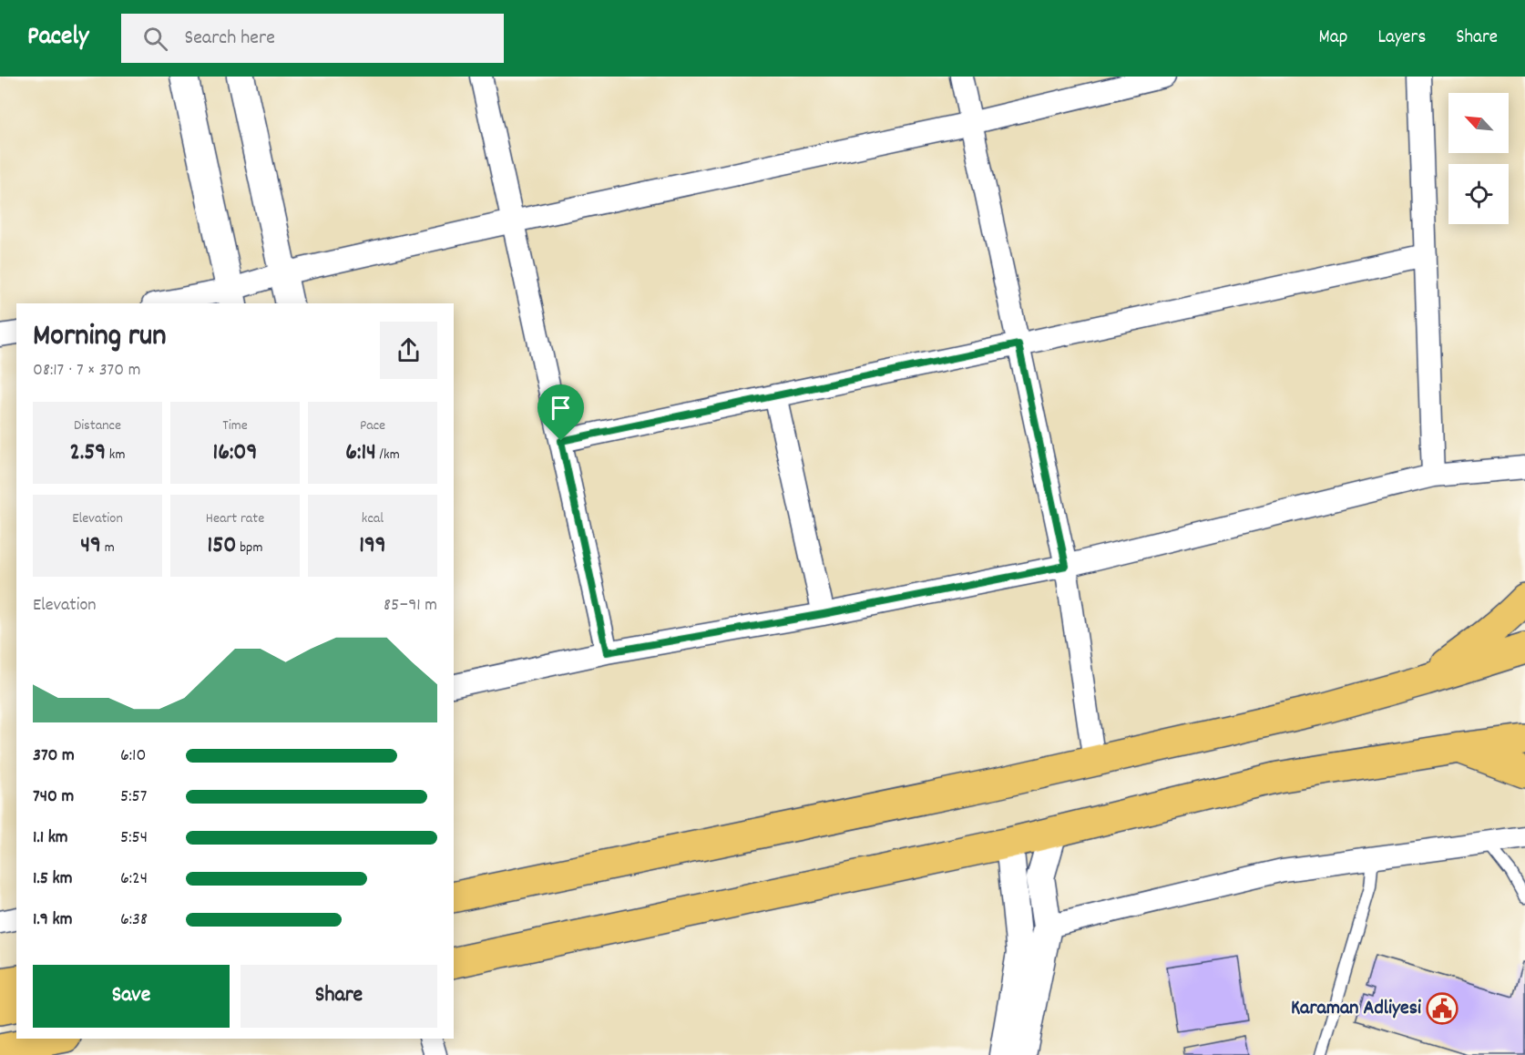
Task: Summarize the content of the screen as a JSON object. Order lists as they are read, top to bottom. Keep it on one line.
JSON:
{"places":{"public building":["Karaman Adliyesi"]},"north":"top left","page":{"header":"Pacely","search":"Search here","nav":["Map","Layers","Share"],"heading":["Morning run","08:17 · 7 × 370 m"],"stats":[["Distance","2.59 km"],["Time","16:09"],["Pace","6:14 /km"],["Elevation","49 m"],["Heart rate","150 bpm"],["kcal","199"]],"chart":["Elevation","85–91 m"],"list":[{"name":"370 m","note":"6:10"},{"name":"740 m","note":"5:57"},{"name":"1.1 km","note":"5:54"},{"name":"1.5 km","note":"6:24"},{"name":"1.9 km","note":"6:38"}],"buttons":["Save","Share"]}}
